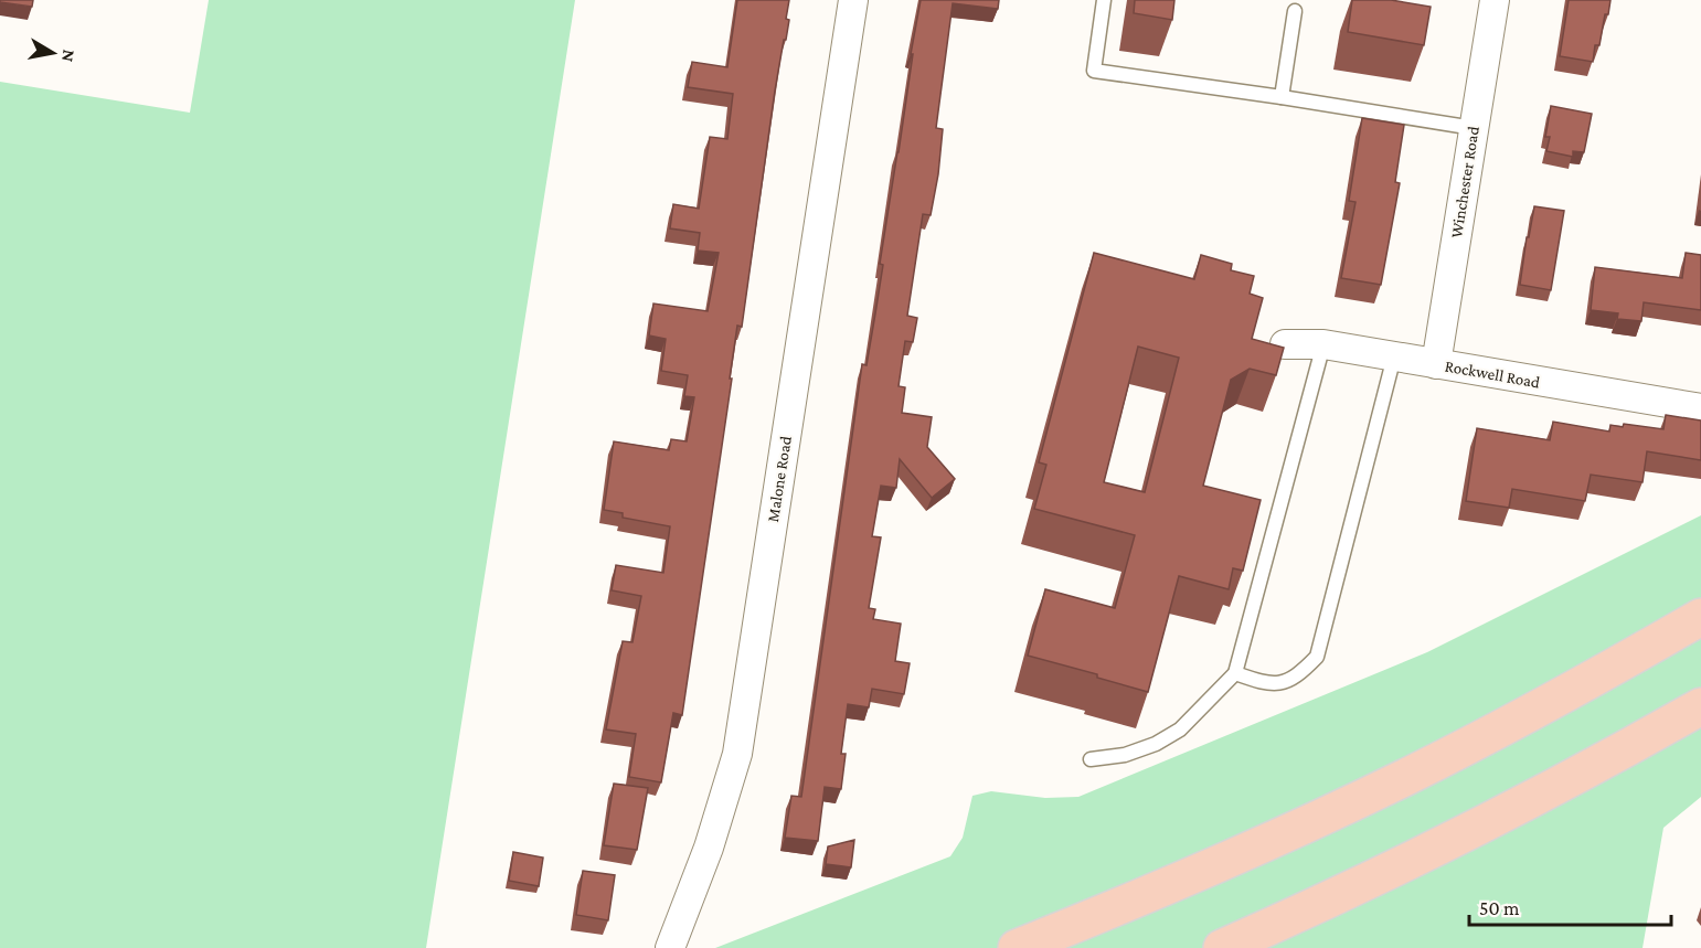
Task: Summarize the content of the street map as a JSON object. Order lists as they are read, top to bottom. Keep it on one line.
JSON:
{"streets":{"street":["Winchester Road","Rockwell Road","Malone Road"]},"crossings":[["Winchester Road","Rockwell Road"]],"scale_bar":"50 m","north":"right"}
